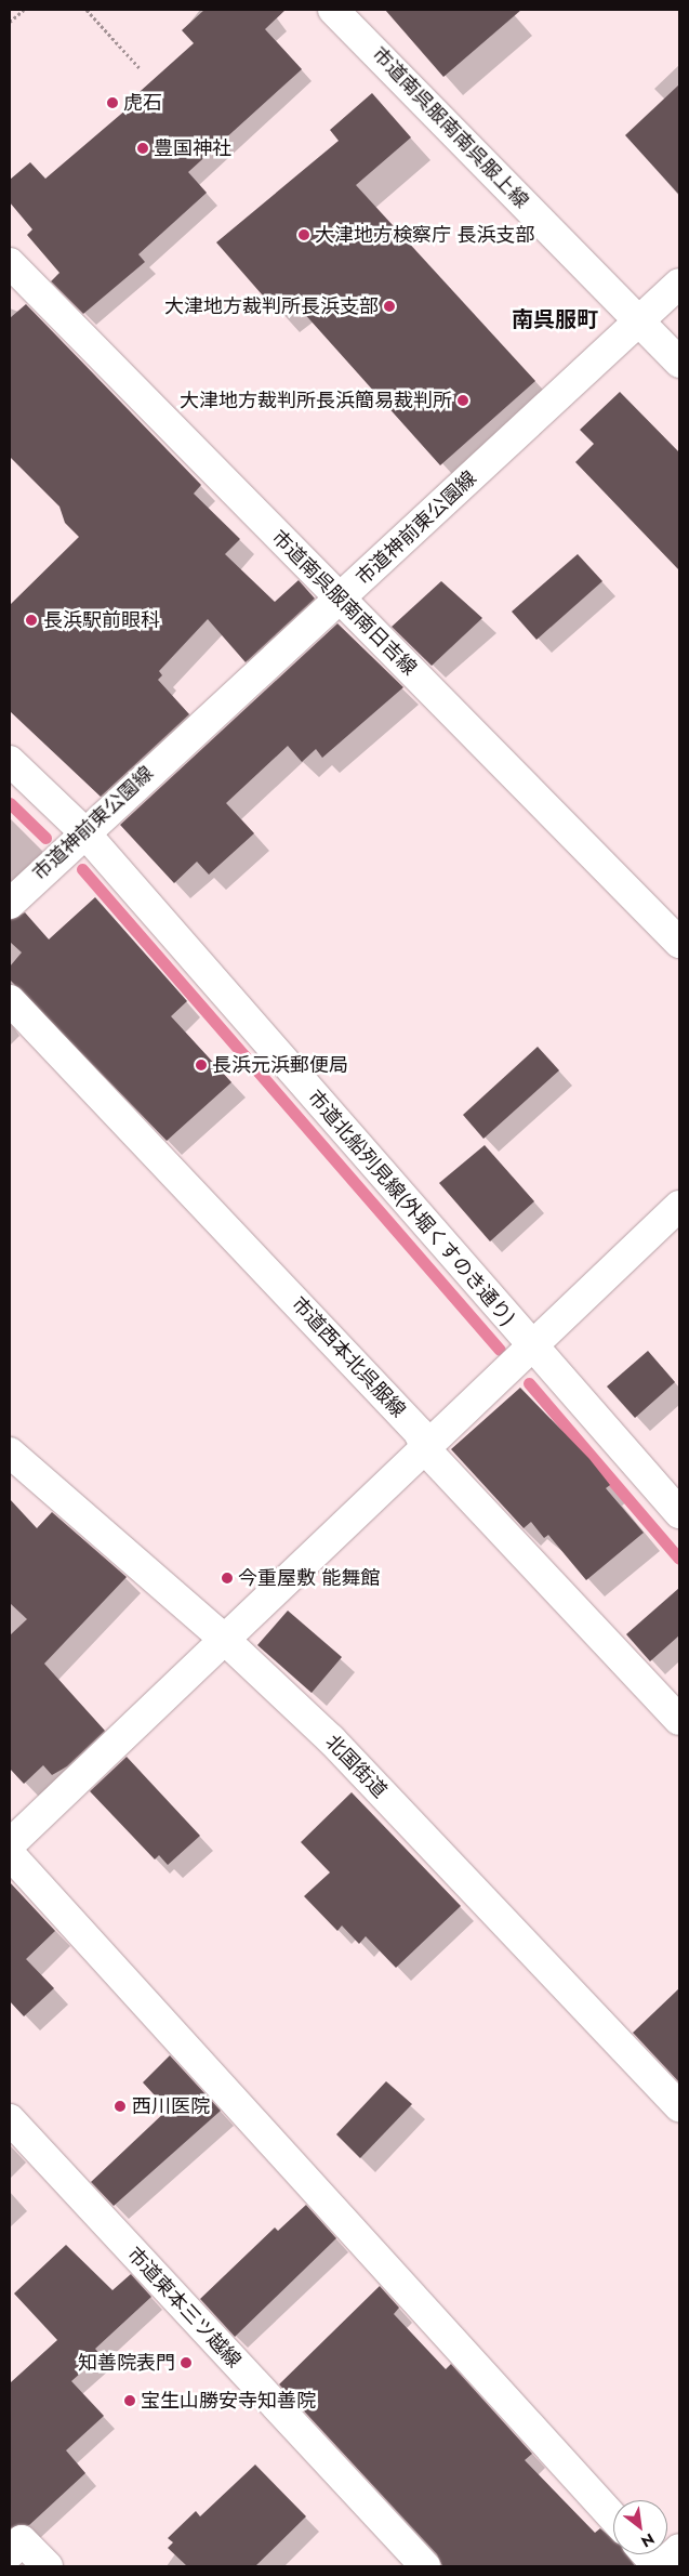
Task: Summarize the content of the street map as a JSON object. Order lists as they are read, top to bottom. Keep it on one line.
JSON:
{"streets":{"street":["市道南呉服南南呉服上線","市道神前東公園線","市道南呉服南南日吉線","市道北船列見線(外堀くすのき通り)","市道西本北呉服線","北国街道","市道東本三ツ越線"]},"crossings":[["市道南呉服南南呉服上線","市道神前東公園線"],["市道神前東公園線","市道南呉服南南日吉線"],["市道神前東公園線","市道北船列見線(外堀くすのき通り)"]],"districts":["南呉服町"],"places":["虎石","豊国神社","大津地方検察庁 長浜支部","大津地方裁判所長浜支部","大津地方裁判所長浜簡易裁判所","長浜駅前眼科","長浜元浜郵便局","今重屋敷 能舞館","西川医院","知善院表門","宝生山勝安寺知善院"],"north":"bottom right"}
